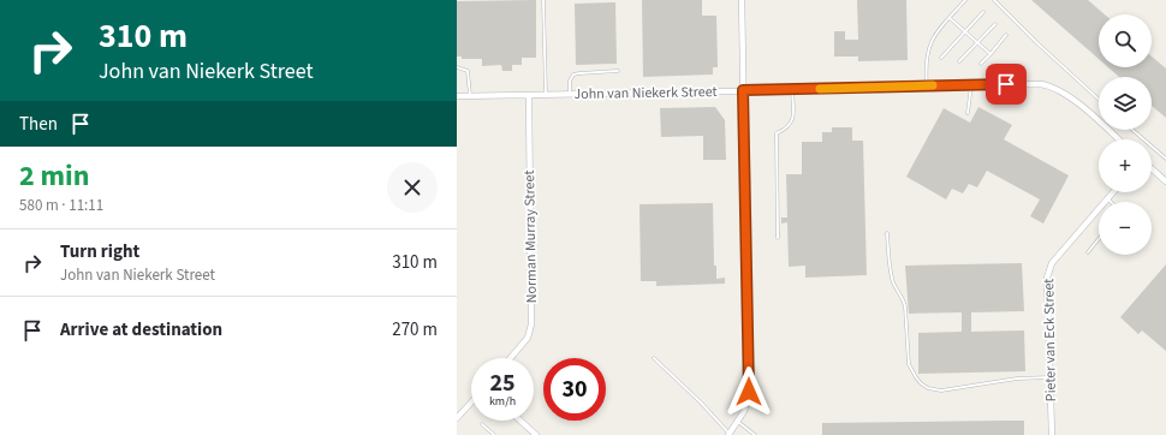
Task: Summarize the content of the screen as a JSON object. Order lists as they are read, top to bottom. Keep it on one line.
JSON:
{"streets":{"street":["John van Niekerk Street","Norman Murray Street","Pieter van Eck Street"]},"crossings":[["John van Niekerk Street","Norman Murray Street"]],"page":{"turn":["310 m","John van Niekerk Street"],"map_buttons":["+","−"],"then":"Then","heading":["2 min","580 m · 11:11"],"list":[{"name":"Turn right","note":"John van Niekerk Street","value":"310 m"},{"name":"Arrive at destination","value":"270 m"}],"speed":"25 km/h","limit":"30"}}
